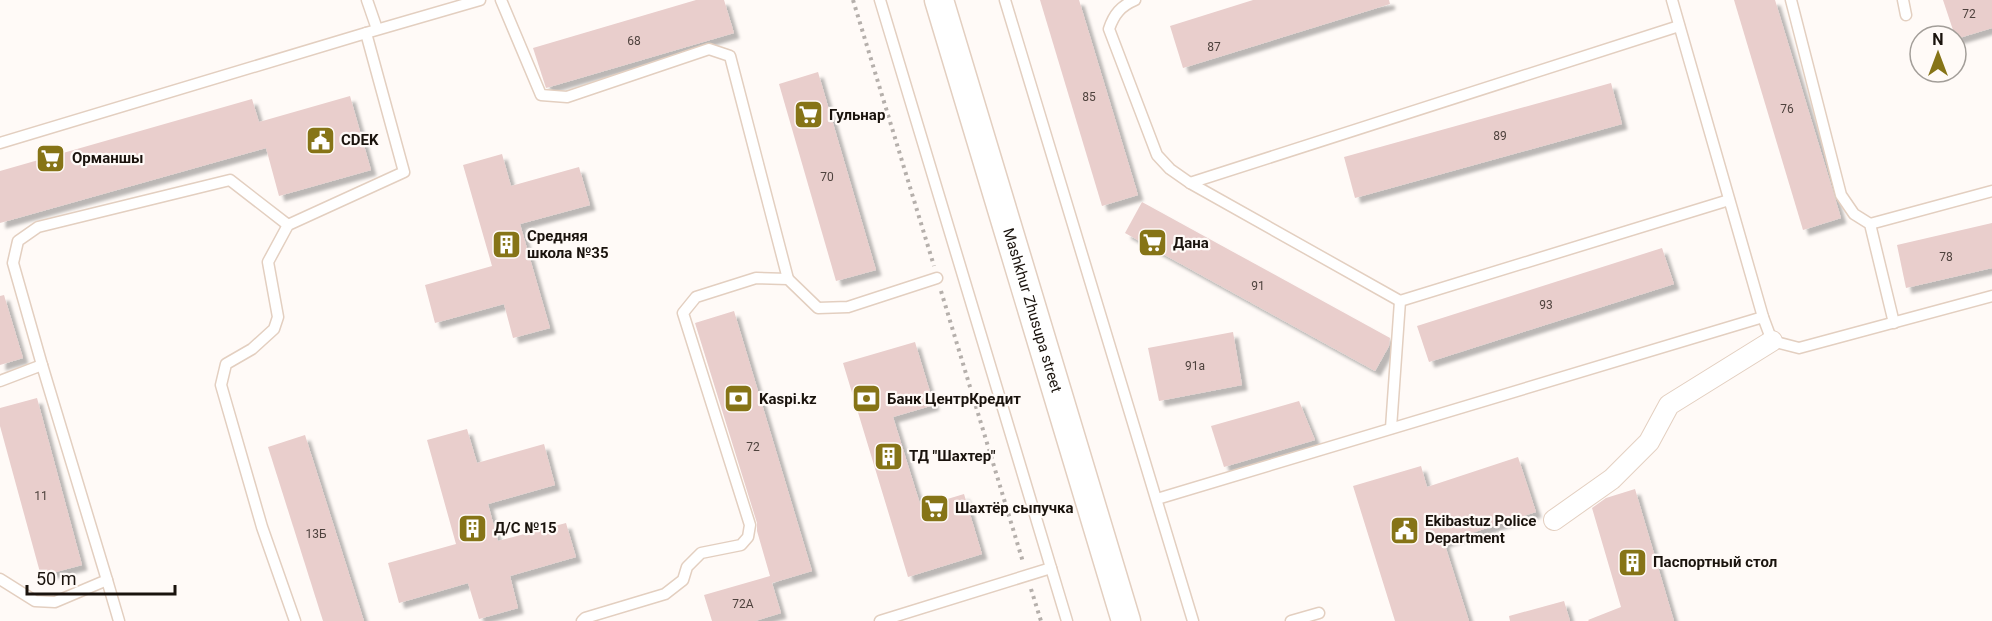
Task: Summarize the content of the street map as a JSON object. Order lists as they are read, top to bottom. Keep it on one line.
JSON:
{"streets":{"main road":["Mashkhur Zhusupa street"]},"places":{"supermarket":["Гульнар","Орманшы","Дана","Шахтёр сыпучка"],"public building":["CDEK","Ekibastuz Police Department"],"building":["Средняя школа №35","ТД \"Шахтер\"","Д/С №15","Паспортный стол"],"bank":["Kaspi.kz","Банк ЦентрКредит"]},"house_numbers":["72","68","87","85","76","89","70","78","91","93","91а","72","11","13Б","72А"],"scale_bar":"50 m","north":"top"}
